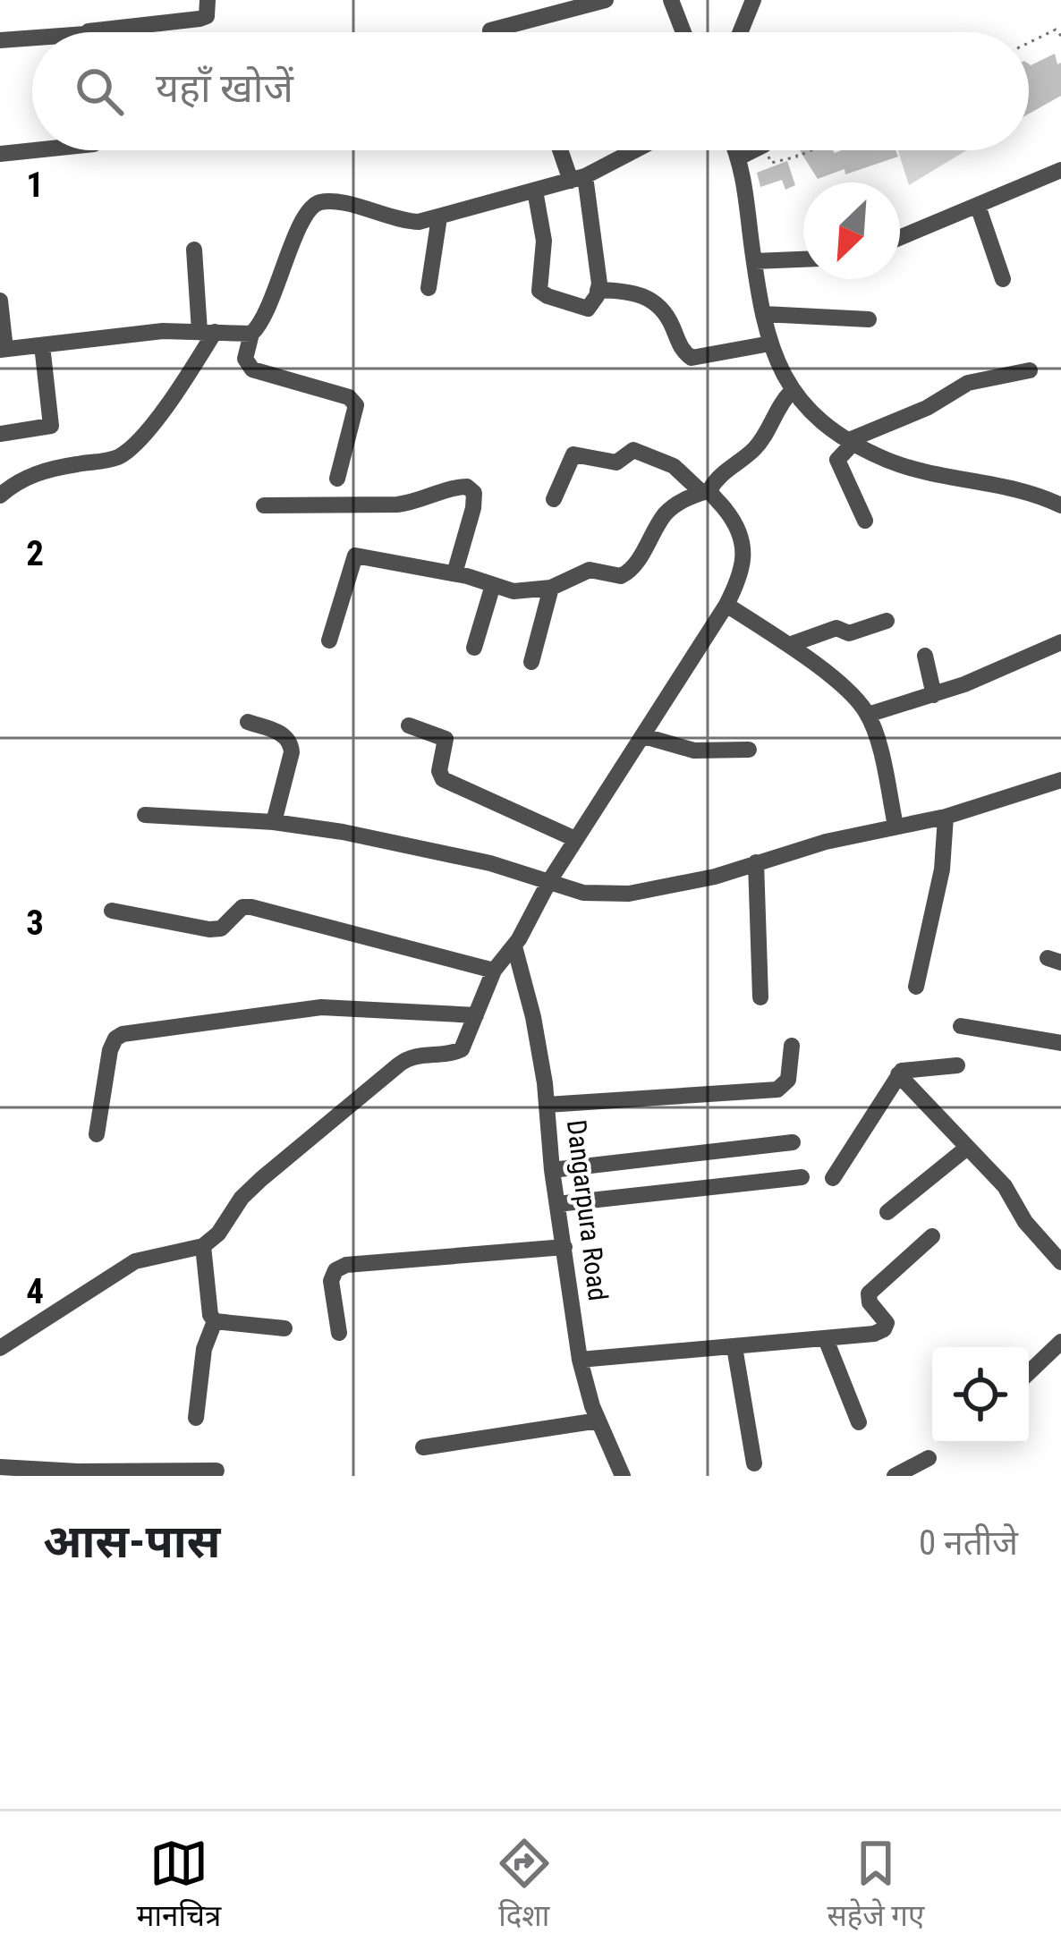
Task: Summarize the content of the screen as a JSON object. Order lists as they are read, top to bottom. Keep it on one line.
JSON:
{"streets":{"street":["Dangarpura Road"]},"north":"bottom left","page":{"search":"यहाँ खोजें","heading":["आस-पास","0 नतीजे"],"nav":["मानचित्र","दिशा","सहेजे गए"]},"grid":{"rows":["1","2","3","4"]}}
